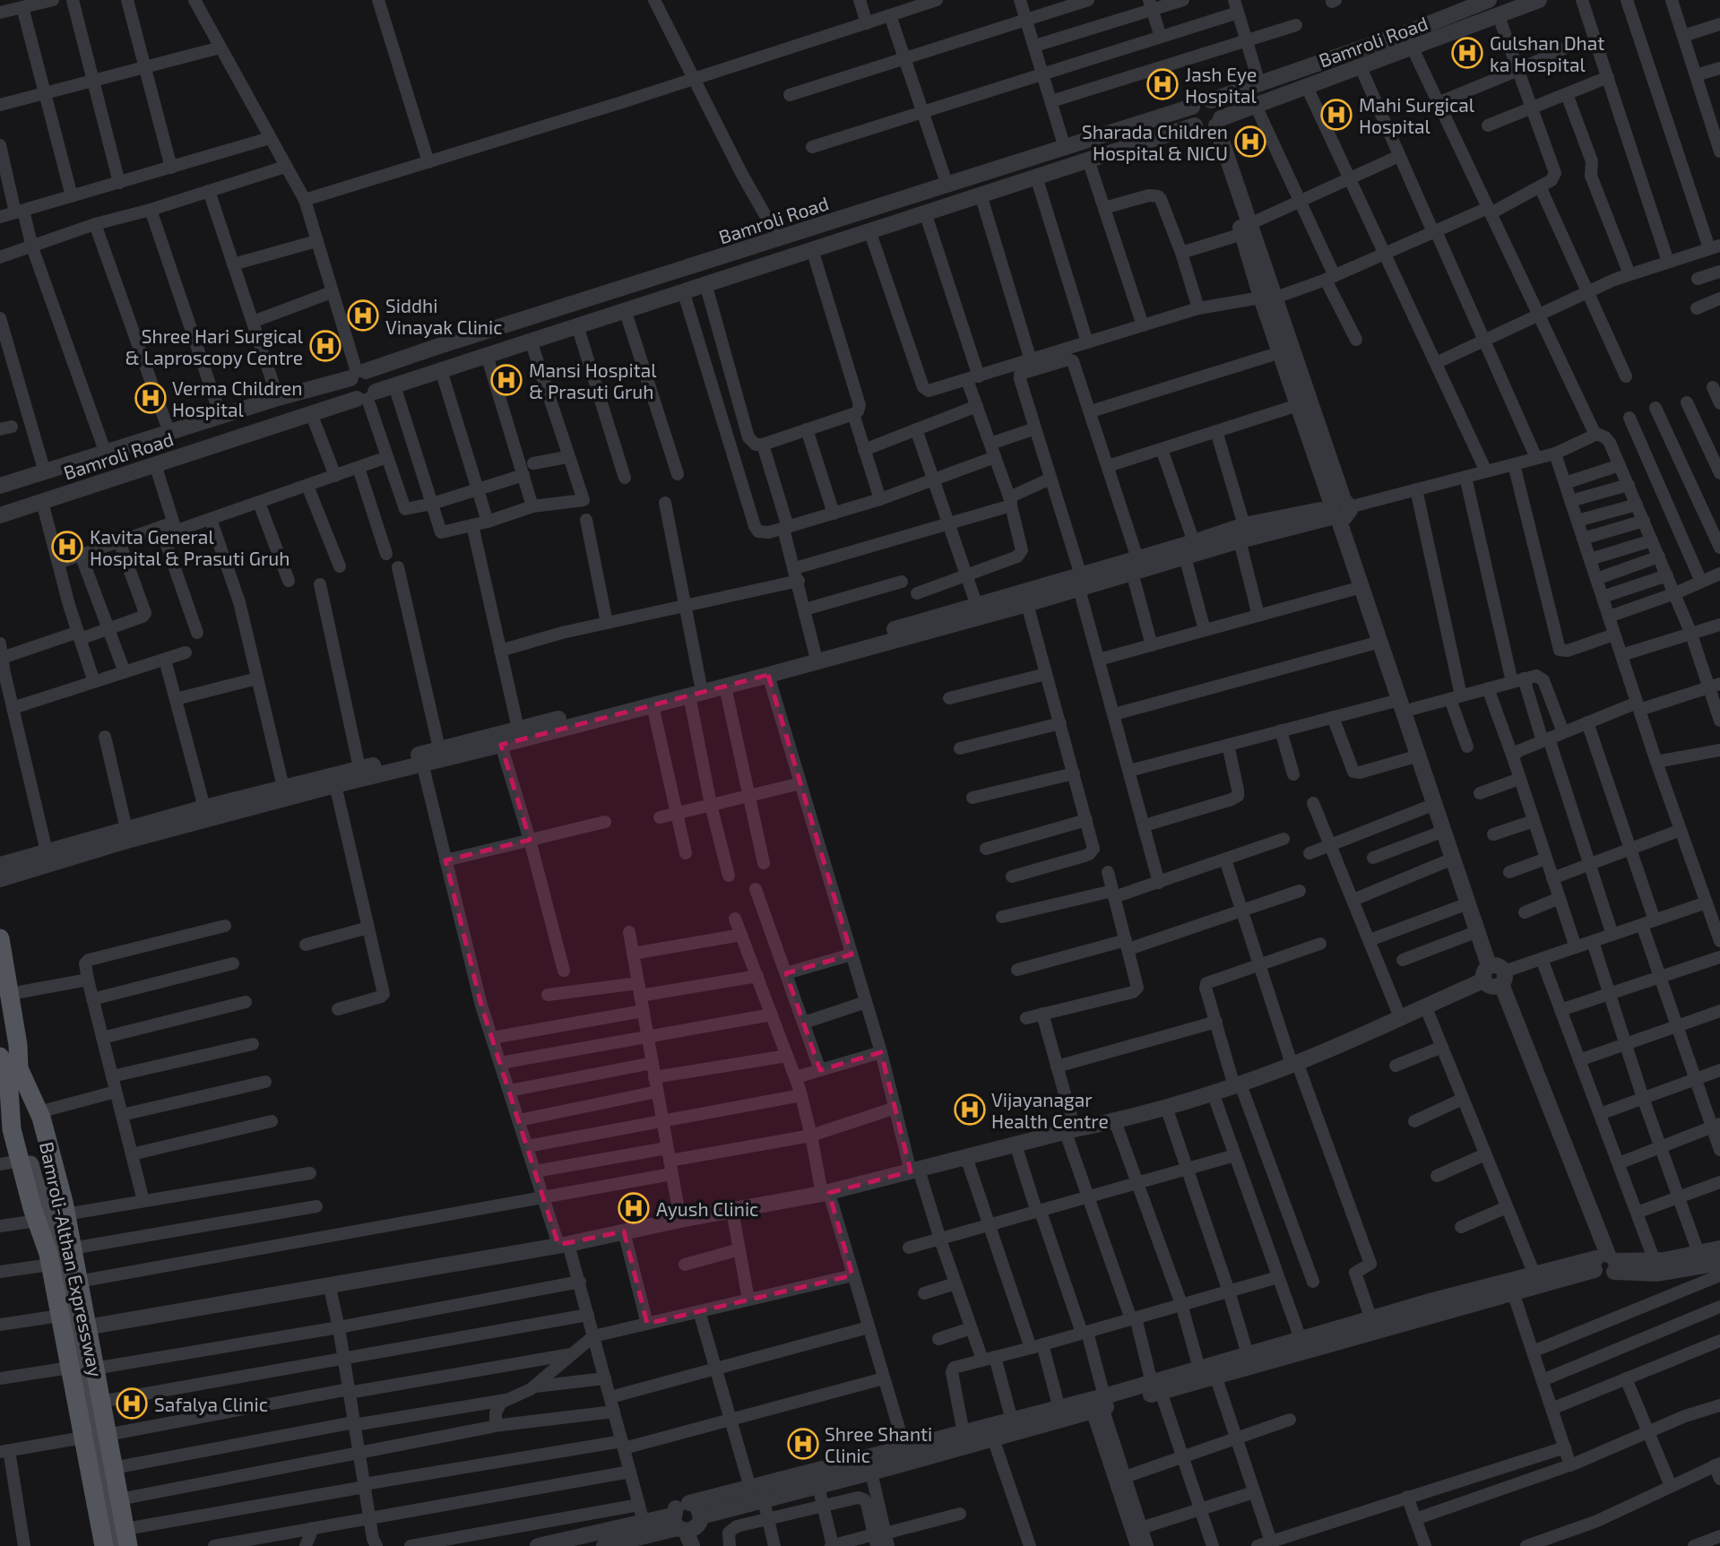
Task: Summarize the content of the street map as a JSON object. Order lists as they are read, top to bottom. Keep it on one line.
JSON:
{"streets":{"main road":["Bamroli-Althan Expressway"],"street":["Bamroli Road"]},"places":{"hospital":["Gulshan Dhat ka Hospital","Jash Eye Hospital","Mahi Surgical Hospital","Sharada Children Hospital & NICU","Siddhi Vinayak Clinic","Shree Hari Surgical & Laproscopy Centre","Mansi Hospital & Prasuti Gruh","Verma Children Hospital","Kavita General Hospital & Prasuti Gruh","Vijayanagar Health Centre","Ayush Clinic","Safalya Clinic","Shree Shanti Clinic"]}}
